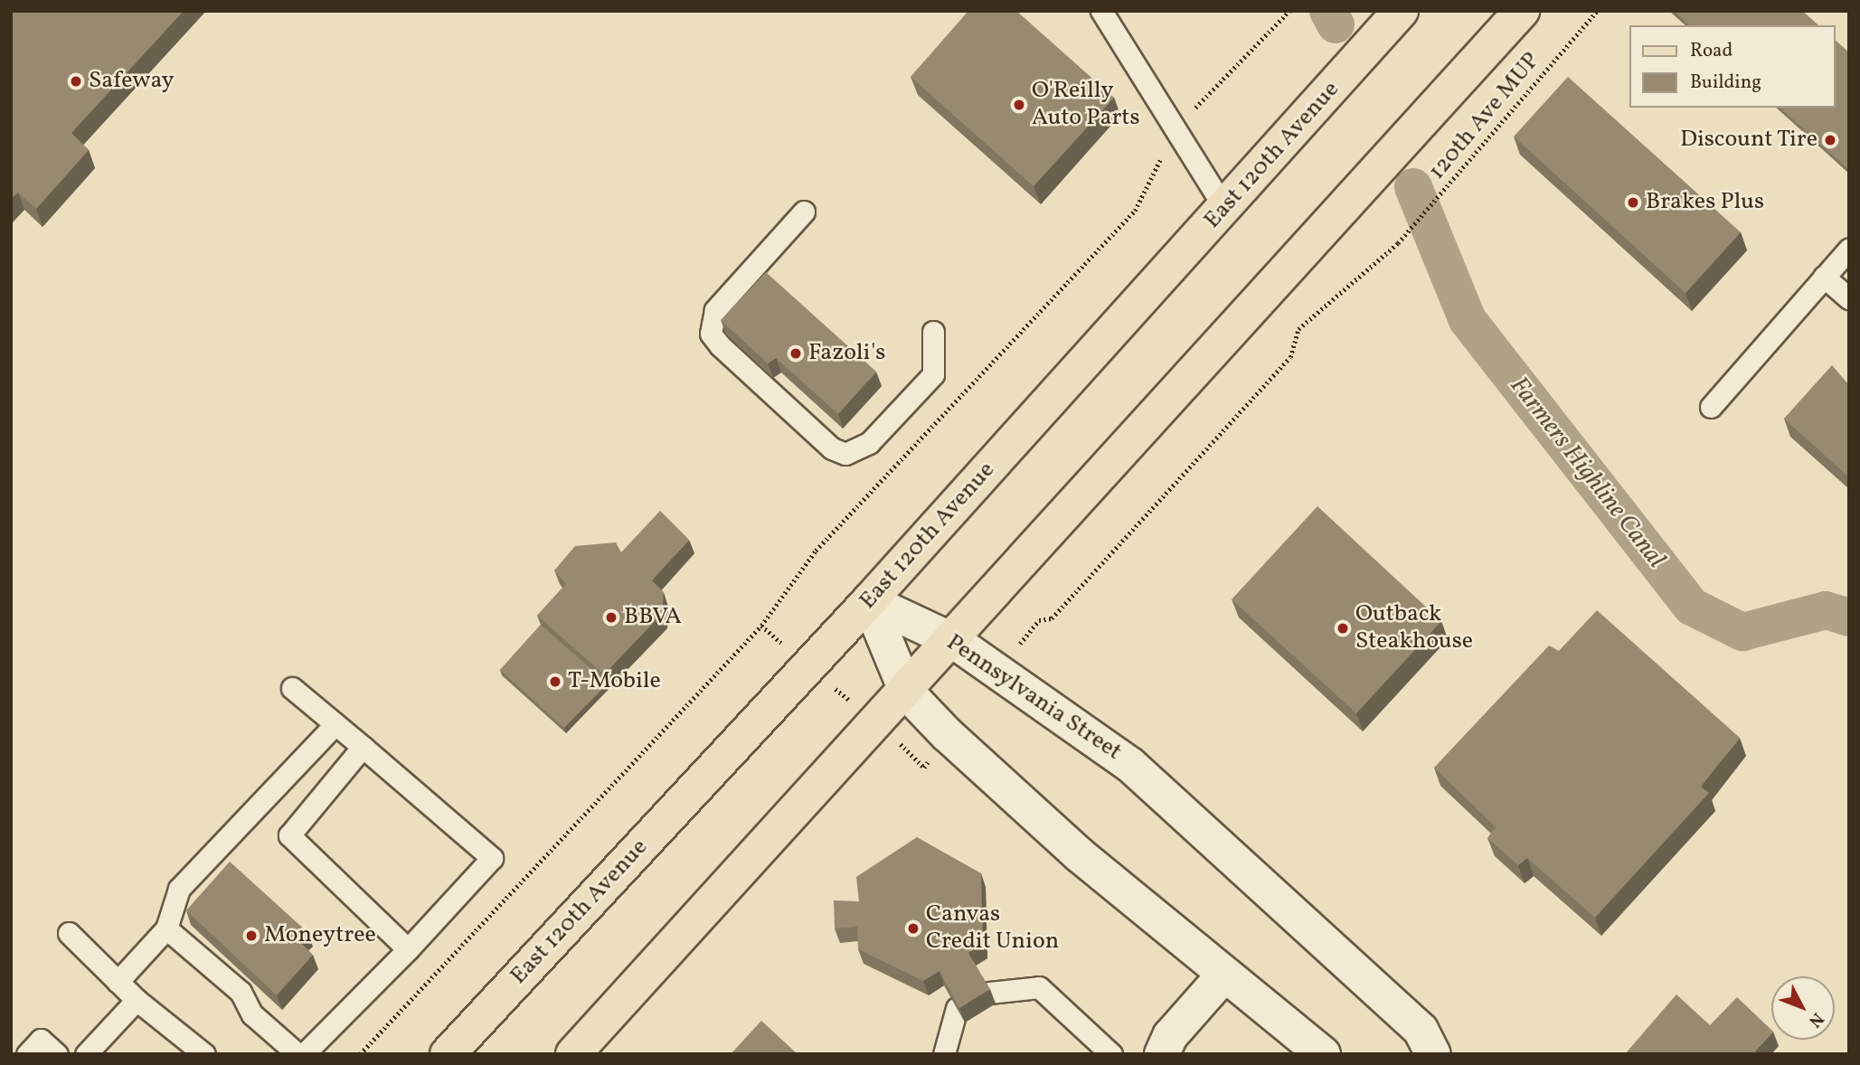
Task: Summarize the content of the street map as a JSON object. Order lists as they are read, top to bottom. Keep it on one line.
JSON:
{"streets":{"main road":["East 120th Avenue"],"street":["Pennsylvania Street"],"path":["120th Ave MUP"]},"crossings":[["East 120th Avenue","Pennsylvania Street"]],"water":["Farmers Highline Canal"],"places":["Safeway","O'Reilly Auto Parts","Discount Tire","Brakes Plus","Fazoli's","BBVA","Outback Steakhouse","T-Mobile","Canvas Credit Union","Moneytree"],"legend":["Road","Building"],"north":"bottom right"}
